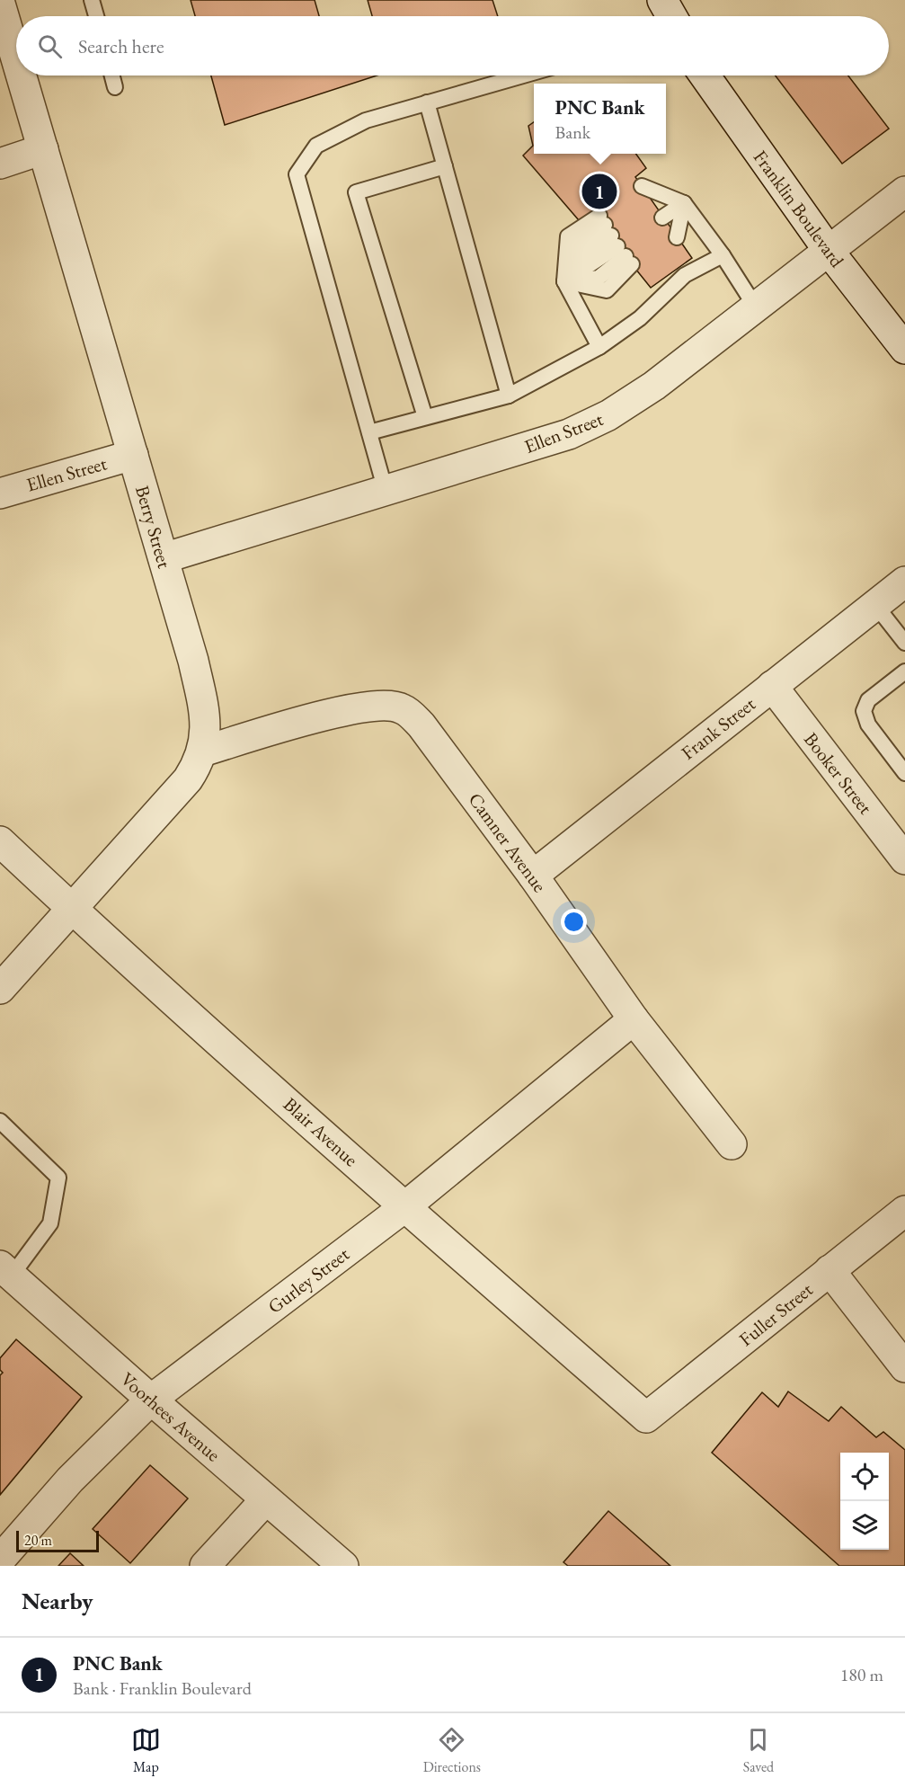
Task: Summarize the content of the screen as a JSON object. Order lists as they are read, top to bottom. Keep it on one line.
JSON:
{"streets":{"street":["Franklin Boulevard","Ellen Street","Berry Street","Frank Street","Booker Street","Camner Avenue","Blair Avenue","Gurley Street","Fuller Street","Voorhees Avenue"]},"crossings":[["Franklin Boulevard","Ellen Street"],["Ellen Street","Berry Street"],["Berry Street","Camner Avenue"],["Berry Street","Blair Avenue"],["Frank Street","Booker Street"],["Frank Street","Camner Avenue"],["Camner Avenue","Gurley Street"],["Blair Avenue","Gurley Street"],["Blair Avenue","Fuller Street"],["Gurley Street","Voorhees Avenue"]],"scale_bar":"20 m","page":{"search":"Search here","popup":["PNC Bank","Bank"],"pins":"1","scale":"20 m","heading":"Nearby","list":[{"mark":"1","name":"PNC Bank","note":"Bank · Franklin Boulevard","value":"180 m"}],"nav":["Map","Directions","Saved"]}}
